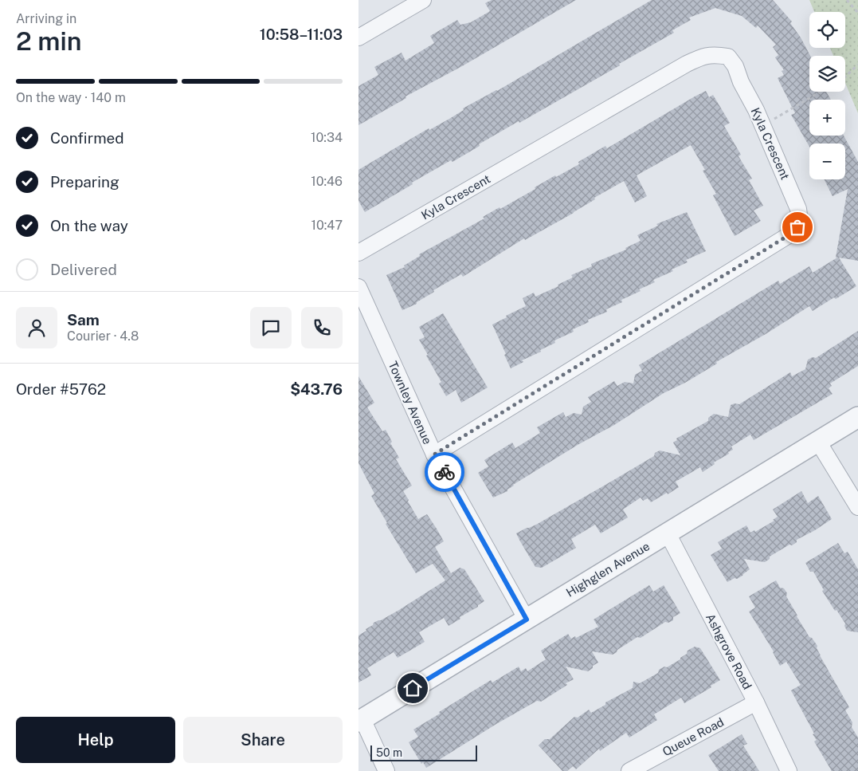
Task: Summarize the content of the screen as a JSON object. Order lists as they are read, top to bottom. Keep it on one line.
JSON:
{"streets":{"street":["Kyla Crescent","Townley Avenue","Highglen Avenue","Ashgrove Road","Queue Road"]},"crossings":[["Kyla Crescent","Townley Avenue"],["Townley Avenue","Highglen Avenue"],["Highglen Avenue","Ashgrove Road"],["Ashgrove Road","Queue Road"]],"scale_bar":"50 m","page":{"heading":["2 min","Arriving in","10:58–11:03"],"panel":["Sam","Courier · 4.8","Order #5762","$43.76"],"map_buttons":["+","−"],"bar":"On the way · 140 m","list":[["Confirmed","10:34"],["Preparing","10:46"],["On the way","10:47"],"Delivered"],"buttons":["Help","Share"],"scale":"50 m"}}
